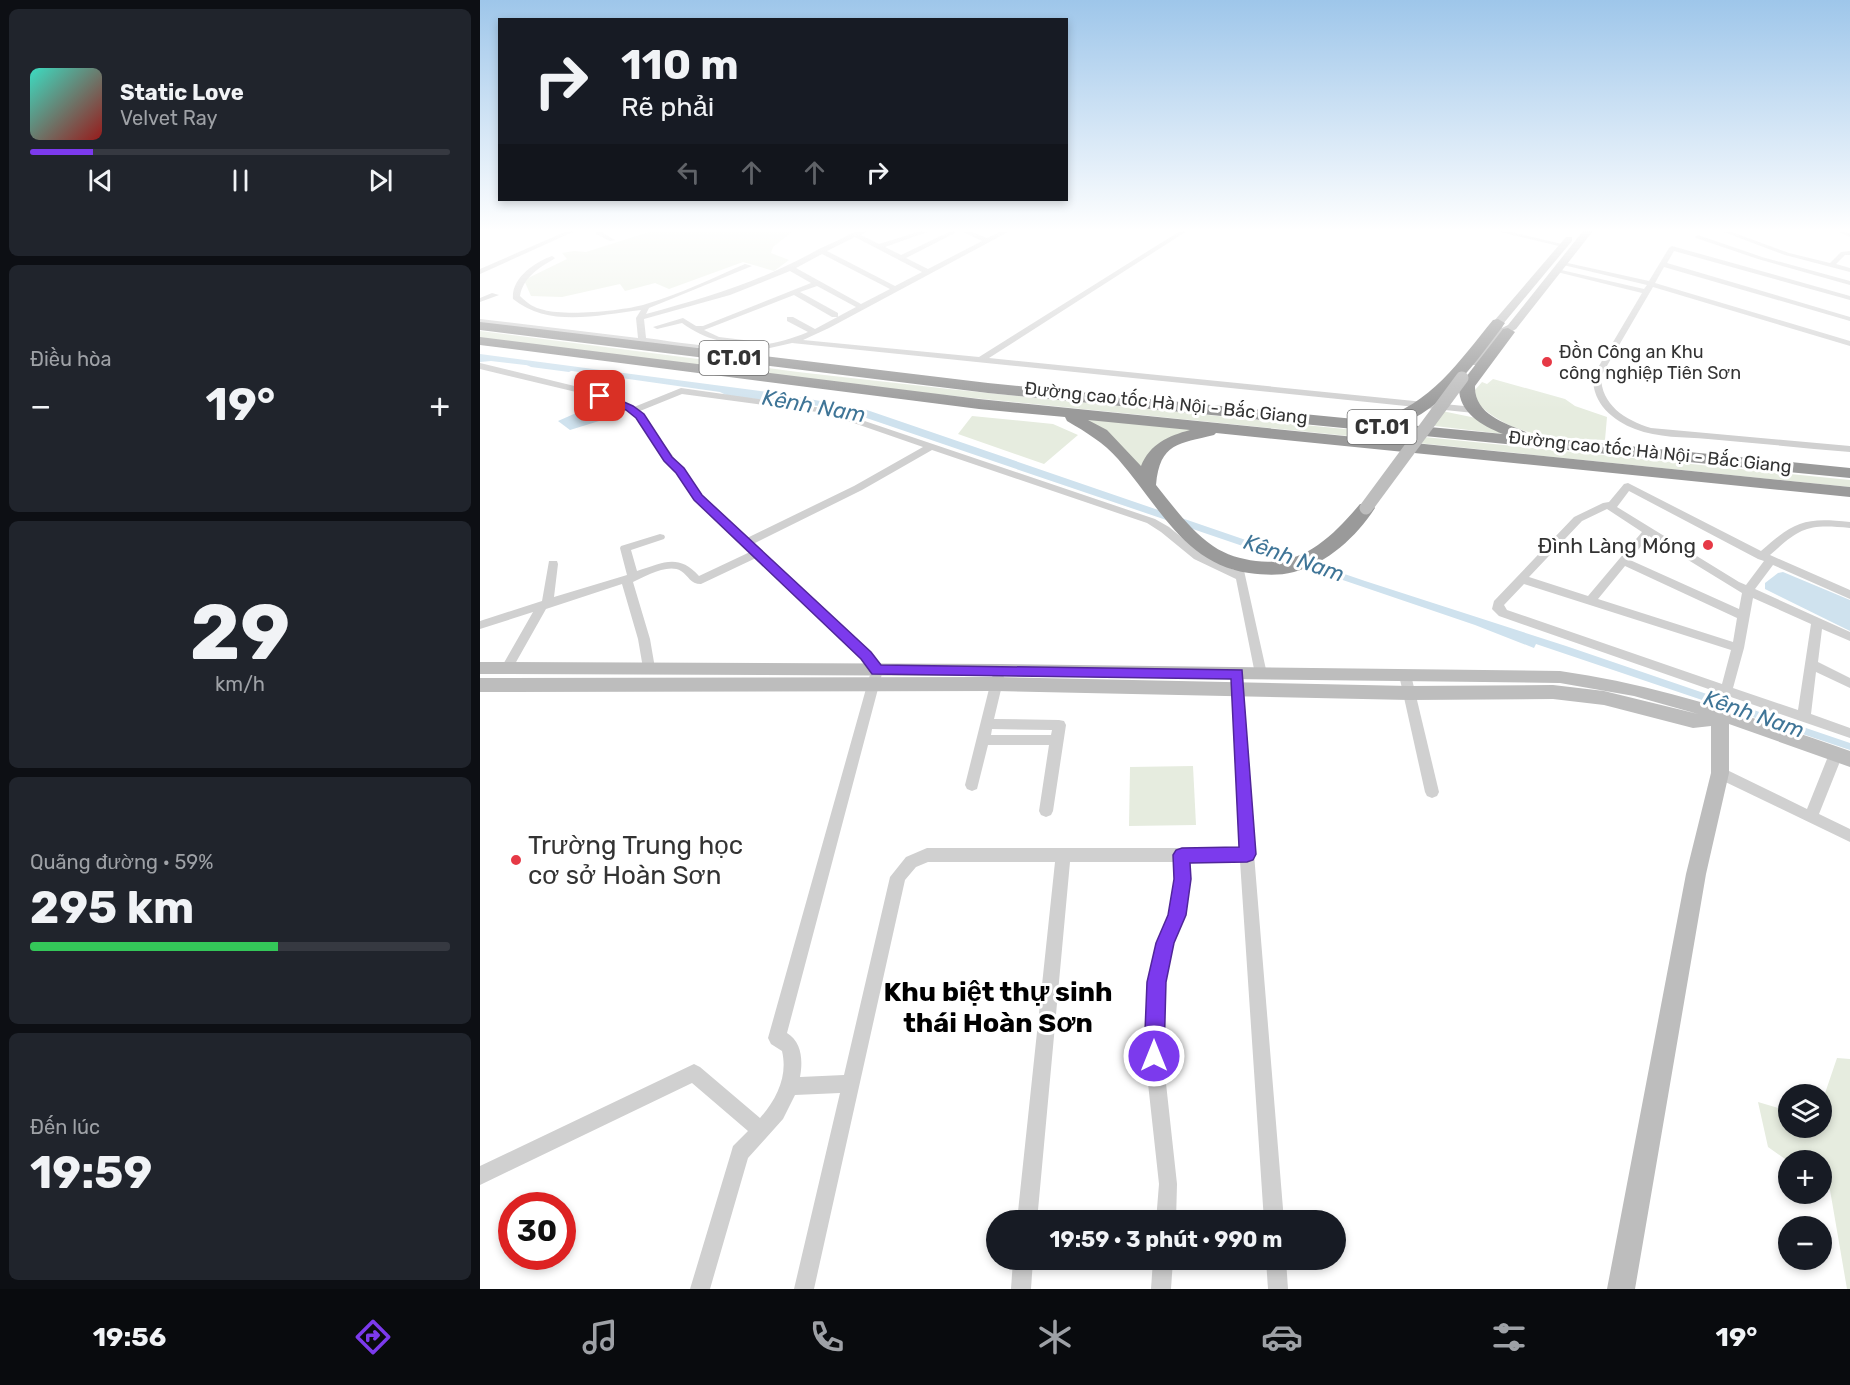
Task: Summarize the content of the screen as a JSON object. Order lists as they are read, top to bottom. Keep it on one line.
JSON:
{"streets":{"highway":["CT.01","Đường cao tốc Hà Nội - Bắc Giang"]},"districts":["Khu biệt thự sinh thái Hoàn Sơn"],"water":["Kênh Nam"],"places":["Đồn Công an Khu công nghiệp Tiên Sơn","Đình Làng Móng","Trường Trung học cơ sở Hoàn Sơn"],"page":{"turn":["110 m","Rẽ phải"],"song":["Static Love","Velvet Ray"],"tile":["Điều hòa",["29","km/h"],["Quãng đường · 59%","295 km"],["Đến lúc","19:59"]],"heat":["−","19°","+"],"map_buttons":["+","−"],"limit":"30","trip":"19:59 · 3 phút · 990 m","tabs":["19:56","19°"]}}
